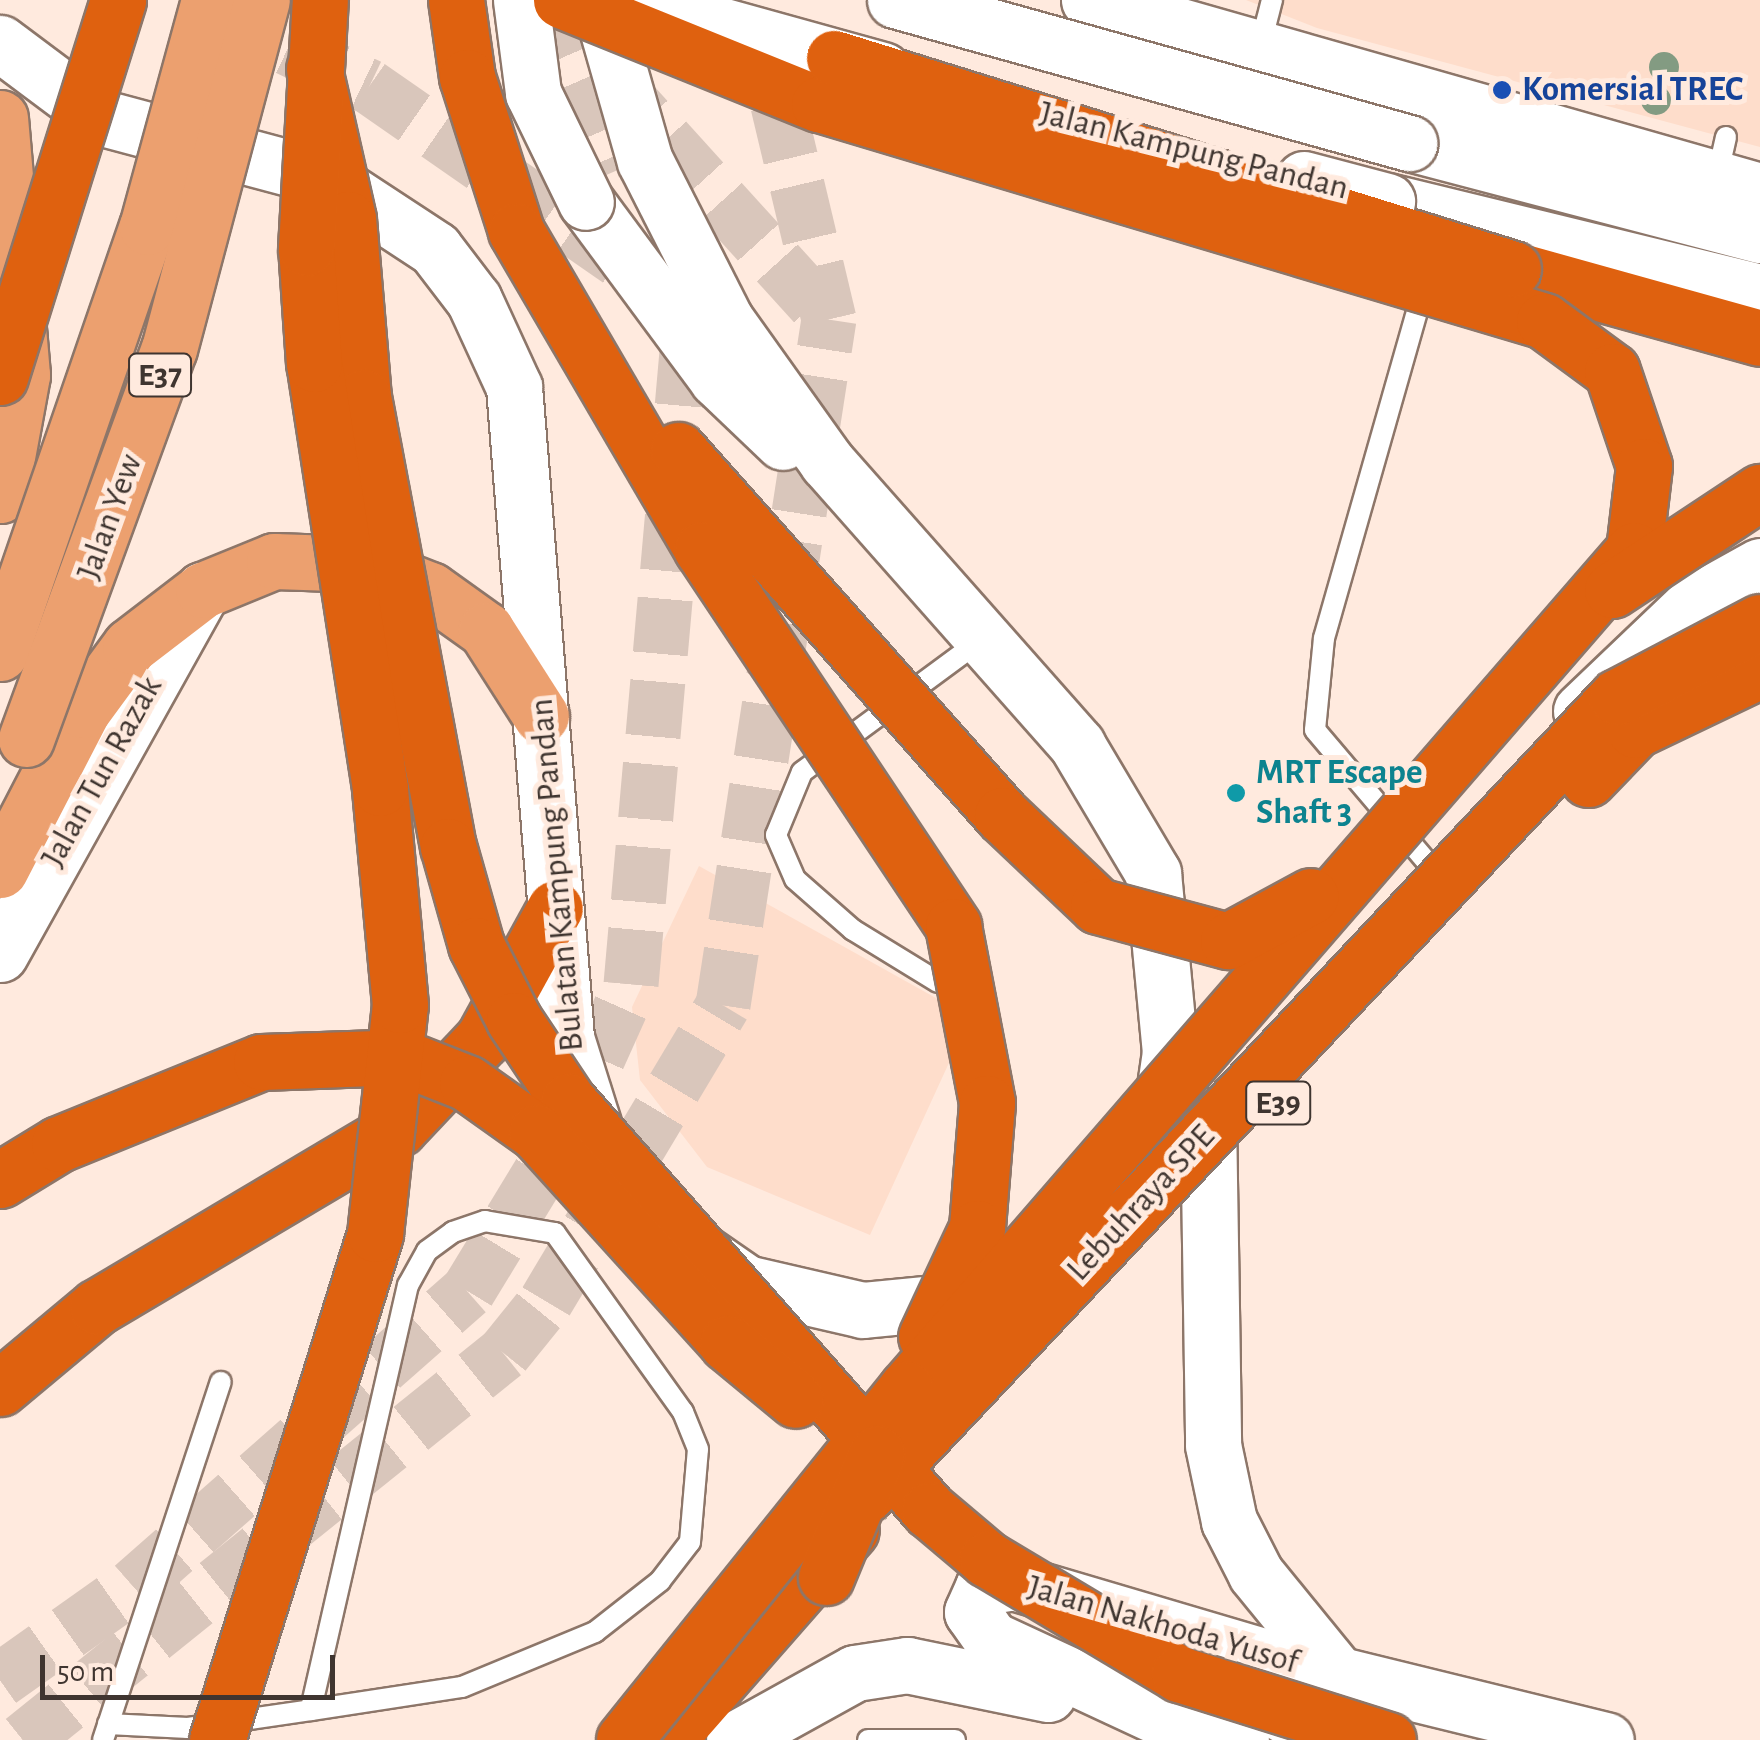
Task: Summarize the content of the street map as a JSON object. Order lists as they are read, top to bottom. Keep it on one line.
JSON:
{"streets":{"highway":["E39","Lebuhraya SPE"],"main road":["Jalan Kampung Pandan","E37","Jalan Yew","Jalan Tun Razak","Bulatan Kampung Pandan","Jalan Nakhoda Yusof"]},"places":["Komersial TREC","MRT Escape Shaft 3"],"scale_bar":"50 m"}
